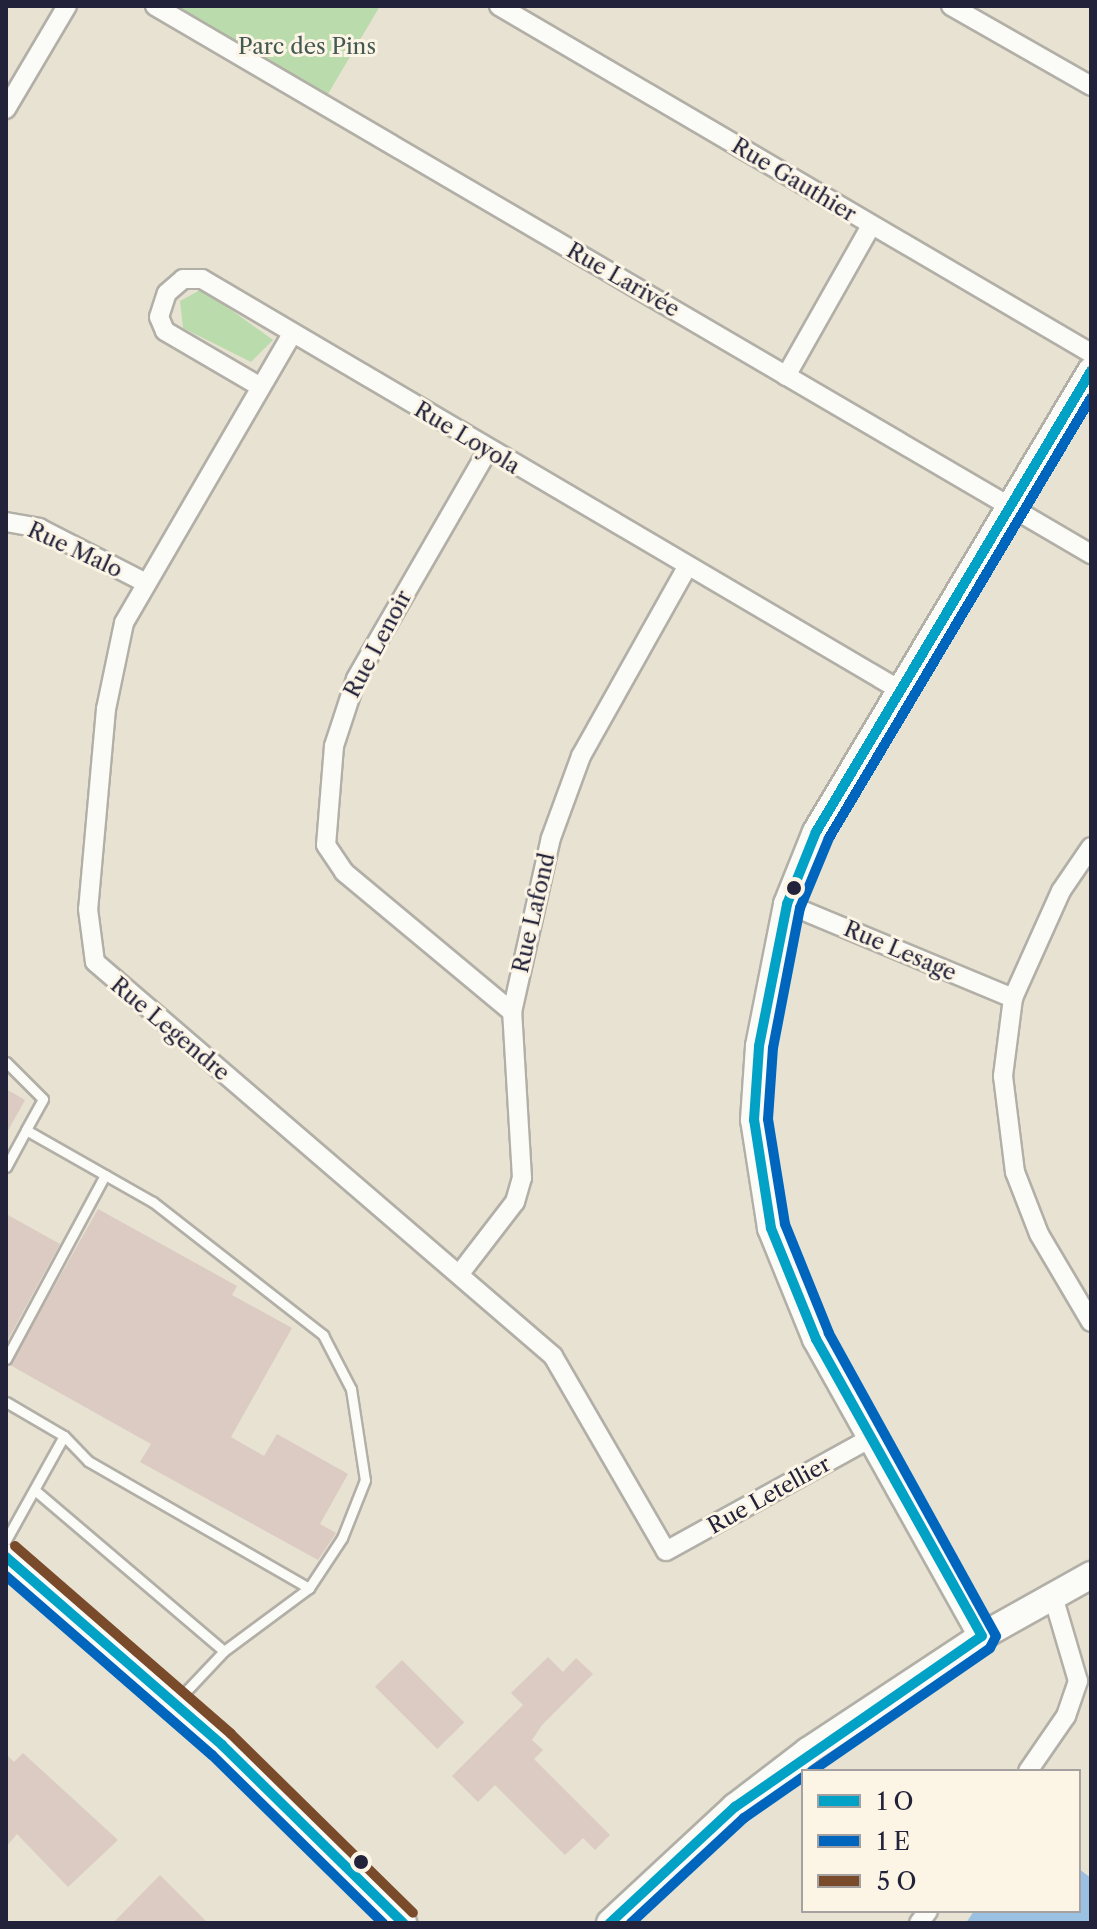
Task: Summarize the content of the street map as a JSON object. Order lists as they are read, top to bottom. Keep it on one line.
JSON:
{"streets":{"street":["Rue Gauthier","Rue Larivée","Rue Loyola","Rue Malo","Rue Lenoir","Rue Lafond","Rue Lesage","Rue Legendre","Rue Letellier"]},"crossings":[["Rue Loyola","Rue Lenoir"],["Rue Loyola","Rue Lafond"],["Rue Loyola","Rue Legendre"],["Rue Malo","Rue Legendre"],["Rue Lenoir","Rue Lafond"],["Rue Lafond","Rue Legendre"],["Rue Legendre","Rue Letellier"]],"parks":["Parc des Pins"],"legend":["1 O","1 E","5 O"]}
